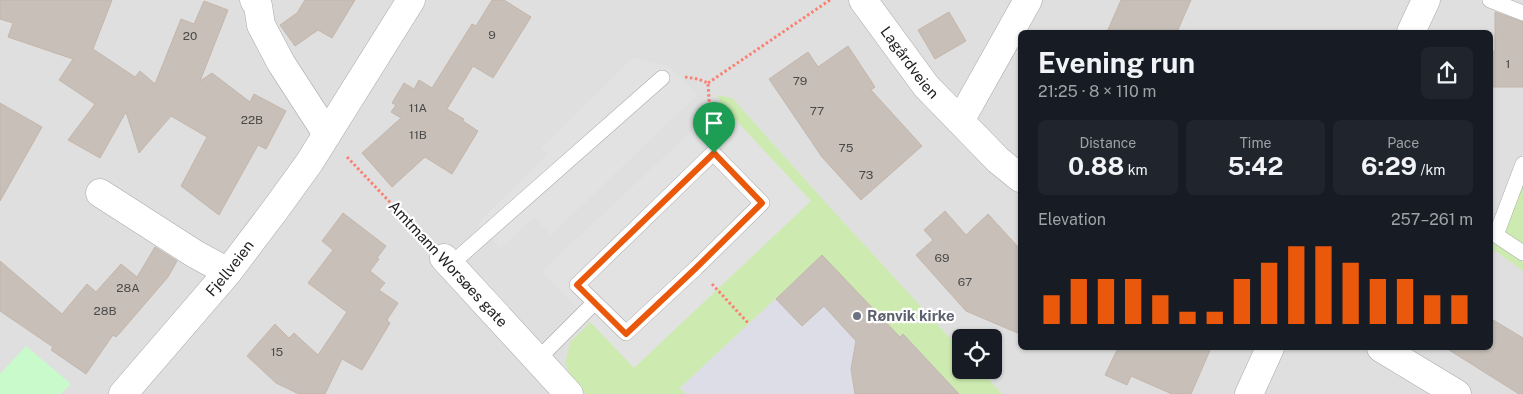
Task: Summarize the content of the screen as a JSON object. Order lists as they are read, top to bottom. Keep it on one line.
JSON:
{"streets":{"street":["Lagårdveien","Amtmann Worsøes gate","Fjellveien"]},"crossings":[["Amtmann Worsøes gate","Fjellveien"]],"places":["Rønvik kirke"],"house_numbers":["9","20","1","79","11A","77","22B","11B","75","73","69","67","28A","28B","15"],"page":{"heading":["Evening run","21:25 · 8 × 110 m"],"stats":[["Distance","0.88 km"],["Time","5:42"],["Pace","6:29 /km"]],"chart":["Elevation","257–261 m"]}}
